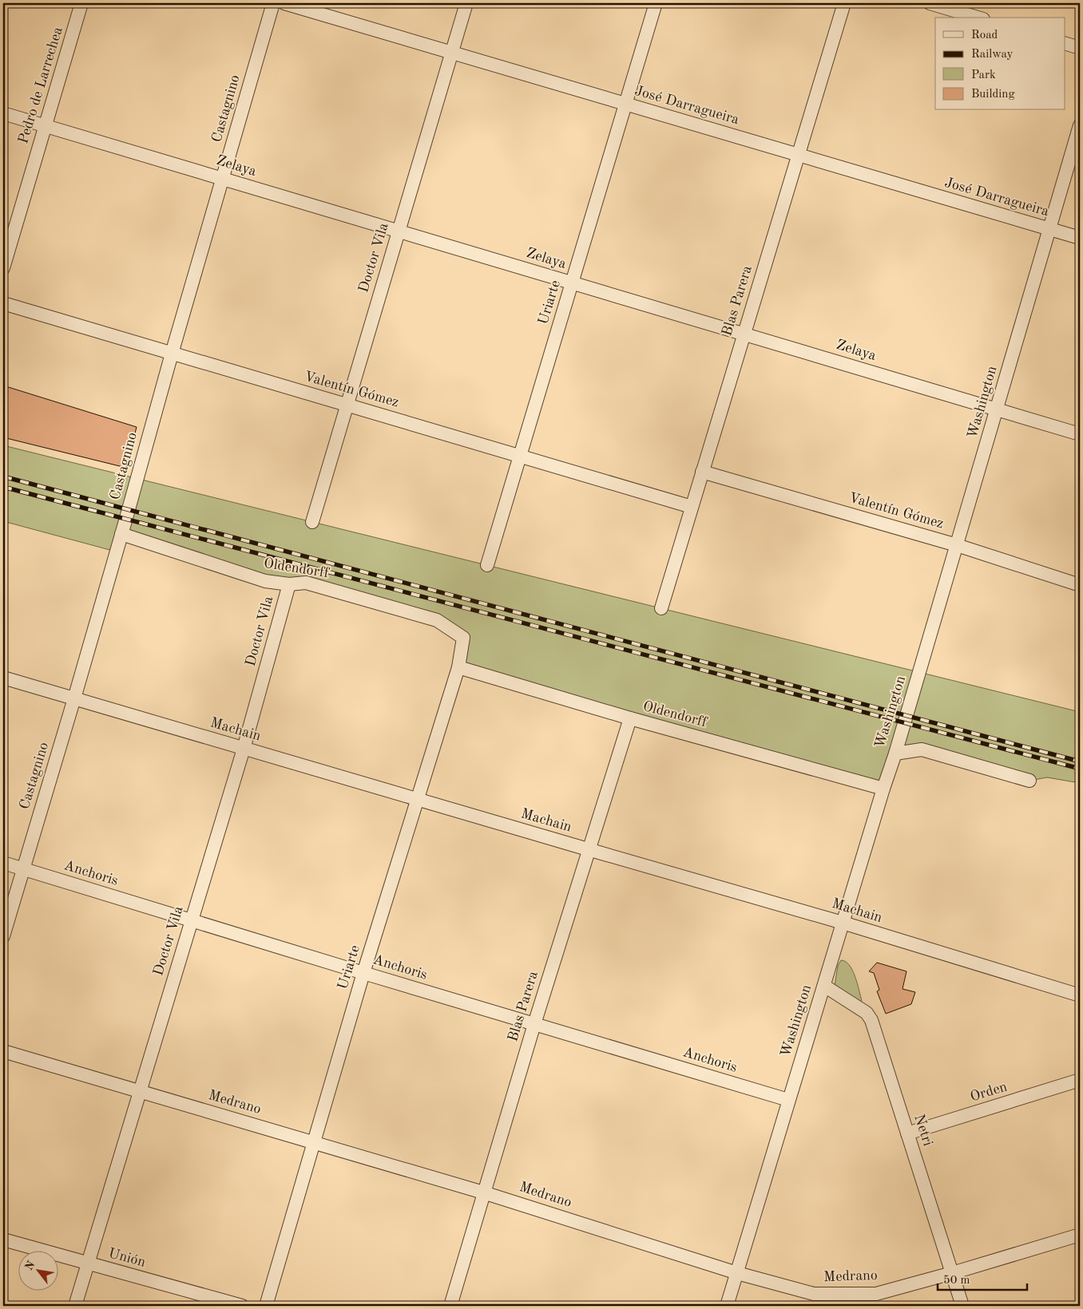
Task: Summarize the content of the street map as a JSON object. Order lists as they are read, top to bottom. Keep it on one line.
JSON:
{"streets":{"street":["Pedro de Larrechea","José Darragueira","Castagnino","Zelaya","Doctor Vila","Blas Parera","Uriarte","Valentín Gómez","Washington","Oldendorff","Machain","Anchoris","Orden","Medrano","Netri","Unión"]},"crossings":[["Pedro de Larrechea","Zelaya"],["José Darragueira","Doctor Vila"],["José Darragueira","Blas Parera"],["José Darragueira","Uriarte"],["José Darragueira","Washington"],["Castagnino","Zelaya"],["Castagnino","Valentín Gómez"],["Castagnino","Oldendorff"],["Castagnino","Machain"],["Castagnino","Anchoris"],["Zelaya","Doctor Vila"],["Zelaya","Blas Parera"],["Zelaya","Uriarte"],["Zelaya","Washington"],["Doctor Vila","Valentín Gómez"],["Doctor Vila","Oldendorff"],["Doctor Vila","Machain"],["Doctor Vila","Anchoris"],["Doctor Vila","Medrano"],["Doctor Vila","Unión"],["Blas Parera","Valentín Gómez"],["Blas Parera","Oldendorff"],["Blas Parera","Machain"],["Blas Parera","Anchoris"],["Blas Parera","Medrano"],["Uriarte","Valentín Gómez"],["Uriarte","Oldendorff"],["Uriarte","Machain"],["Uriarte","Anchoris"],["Uriarte","Medrano"],["Valentín Gómez","Washington"],["Washington","Oldendorff"],["Washington","Machain"],["Washington","Anchoris"],["Washington","Medrano"],["Washington","Netri"],["Orden","Netri"],["Medrano","Netri"]],"legend":["Road","Railway","Park","Building"],"scale_bar":"50 m","north":"top left"}
